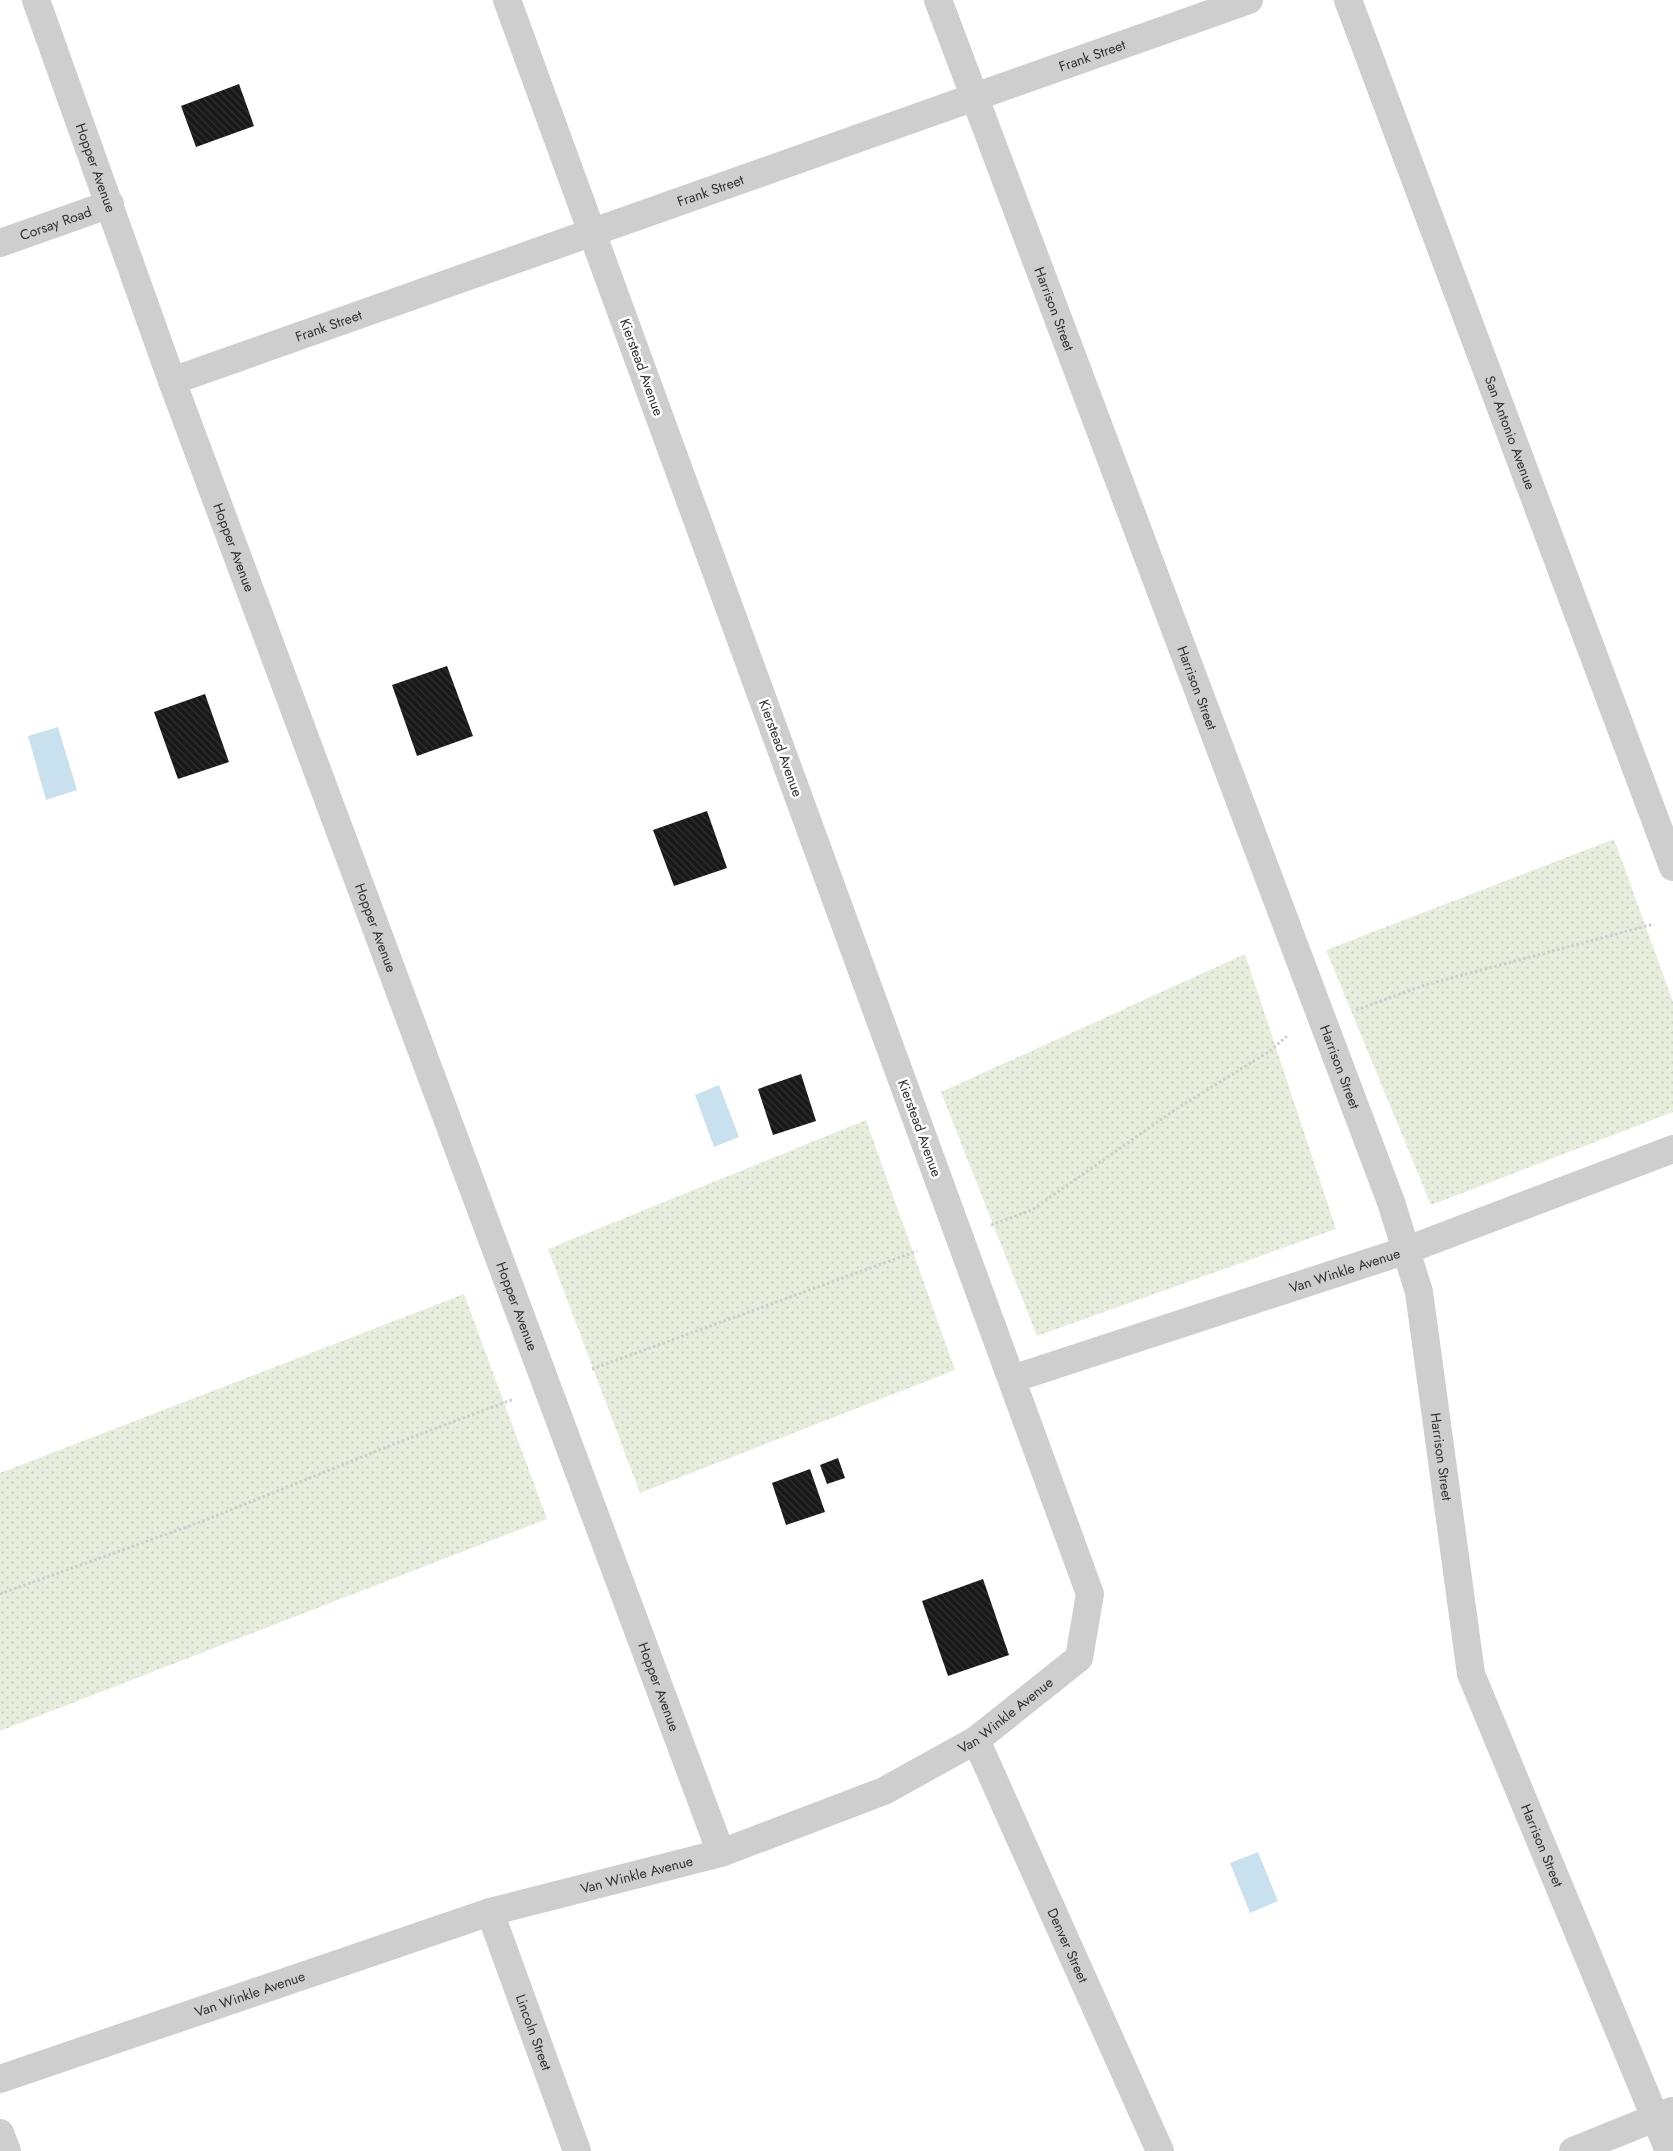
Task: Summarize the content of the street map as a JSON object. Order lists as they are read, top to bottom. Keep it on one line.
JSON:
{"streets":{"street":["Frank Street","Hopper Avenue","Corsay Road","Harrison Street","Kierstead Avenue","San Antonio Avenue","Van Winkle Avenue","Denver Street","Lincoln Street"]},"crossings":[["Frank Street","Hopper Avenue"],["Frank Street","Harrison Street"],["Frank Street","Kierstead Avenue"],["Hopper Avenue","Corsay Road"],["Hopper Avenue","Van Winkle Avenue"],["Harrison Street","Van Winkle Avenue"],["Kierstead Avenue","Van Winkle Avenue"],["Van Winkle Avenue","Denver Street"],["Van Winkle Avenue","Lincoln Street"]]}
